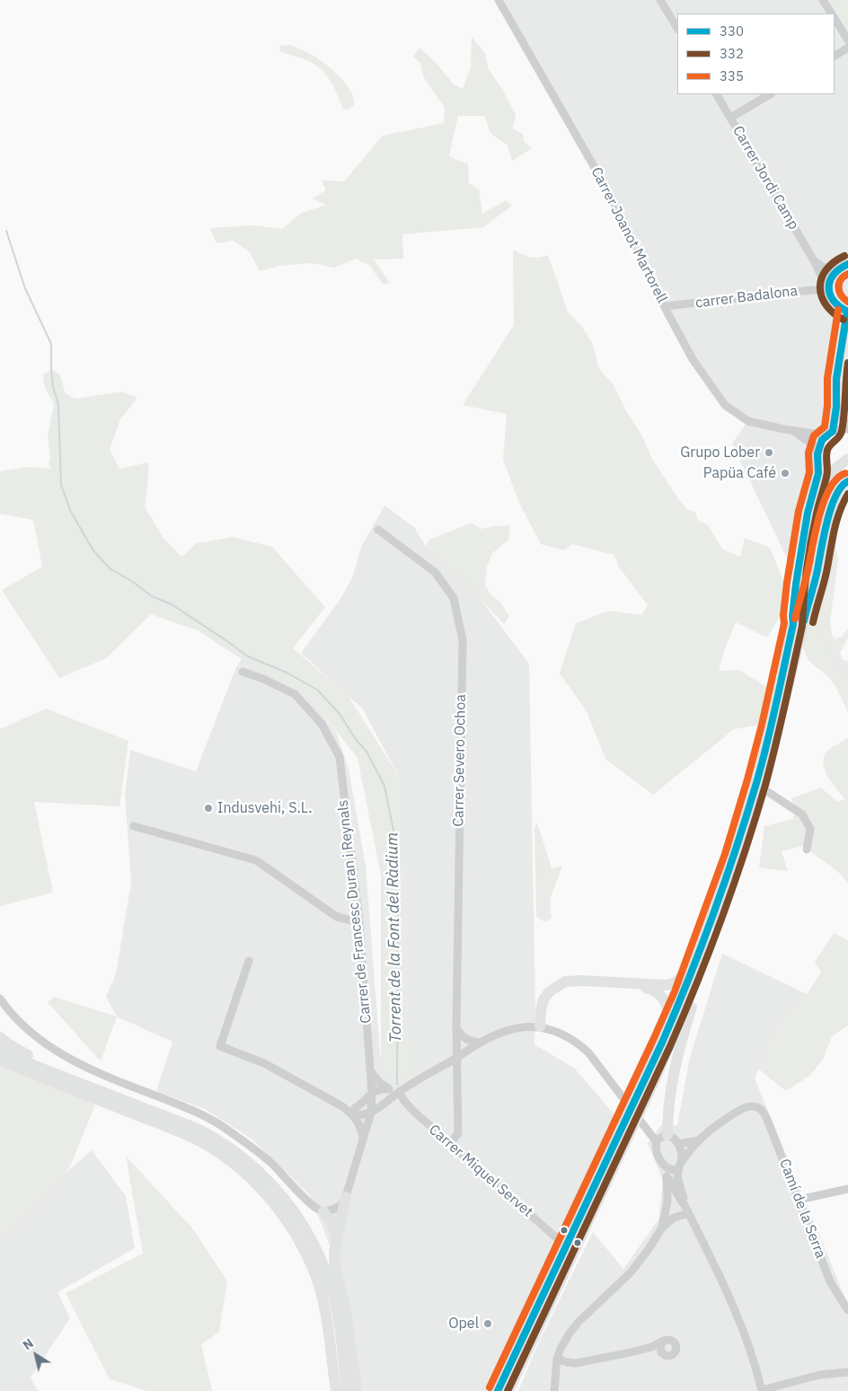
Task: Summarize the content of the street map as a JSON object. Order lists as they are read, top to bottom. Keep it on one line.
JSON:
{"streets":{"street":["Carrer Jordi Camp","Carrer Joanot Martorell","carrer Badalona","Carrer Severo Ochoa","Carrer de Francesc Duran i Reynals","Carrer Miquel Servet","Camí de la Serra"]},"crossings":[["Carrer Jordi Camp","carrer Badalona"],["Carrer Joanot Martorell","carrer Badalona"],["Carrer Severo Ochoa","Carrer Miquel Servet"],["Carrer de Francesc Duran i Reynals","Carrer Miquel Servet"]],"water":["Torrent de la Font del Ràdium"],"places":["Grupo Lober","Papüa Café","Indusvehi, S.L.","Opel"],"lines":["transit line 332","transit line 330","transit line 335"],"legend":["330","332","335"],"north":"top left"}
